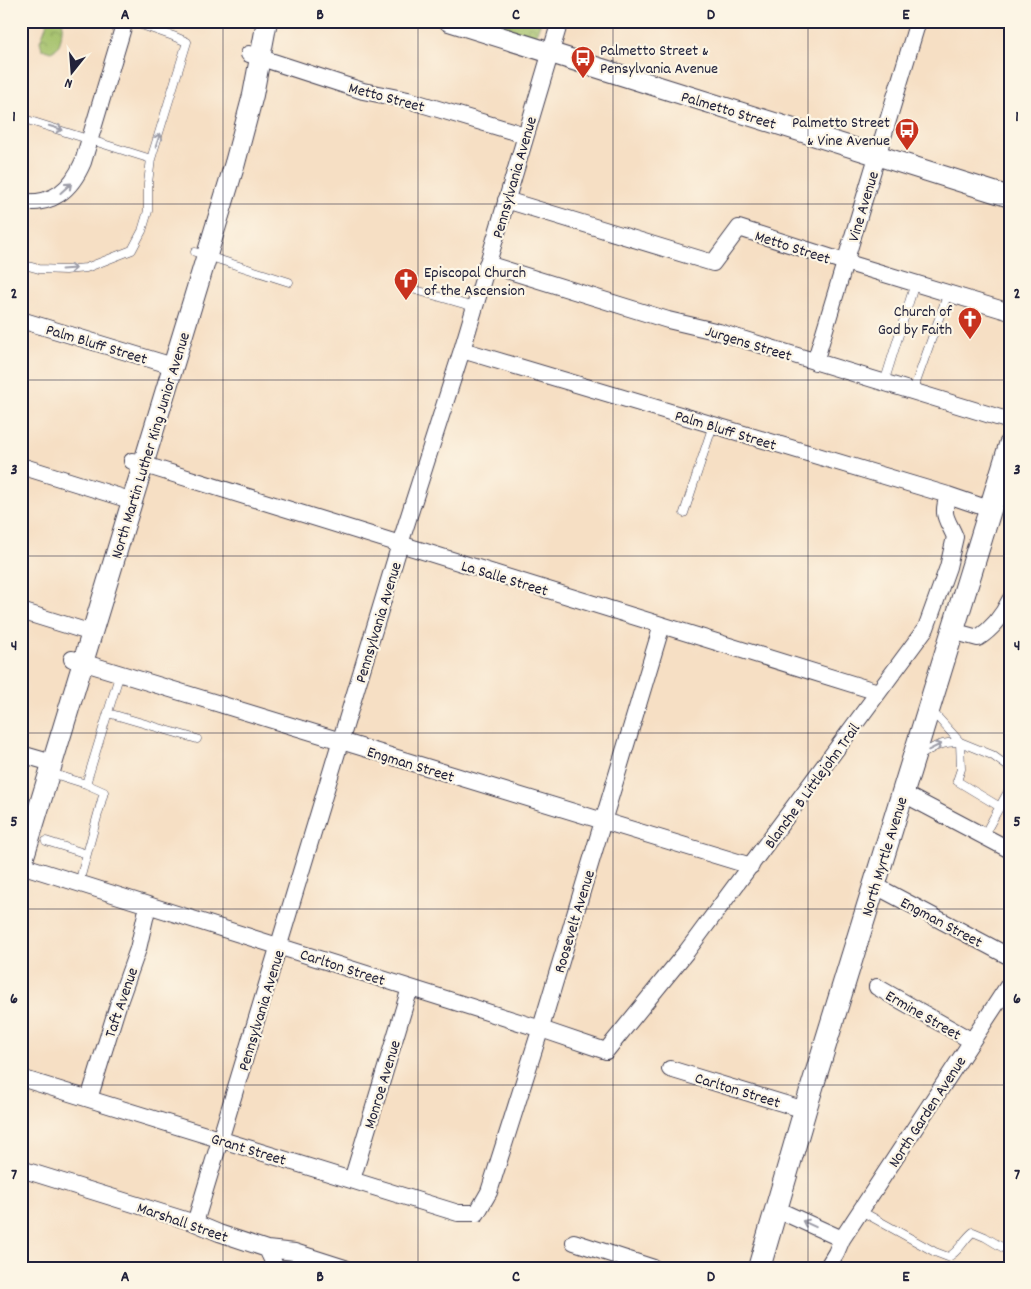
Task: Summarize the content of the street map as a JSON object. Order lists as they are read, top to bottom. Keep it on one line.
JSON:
{"streets":{"main road":["North Myrtle Avenue"],"street":["Metto Street","Palmetto Street","Pennsylvania Avenue","Vine Avenue","Jurgens Street","Palm Bluff Street","North Martin Luther King Junior Avenue","La Salle Street","Engman Street","Blanche B Littlejohn Trail","Roosevelt Avenue","Carlton Street","Taft Avenue","Ermine Street","Monroe Avenue","North Garden Avenue","Grant Street","Marshall Street"]},"crossings":[["Metto Street","Pennsylvania Avenue"],["Metto Street","Vine Avenue"],["Metto Street","North Martin Luther King Junior Avenue"],["Palmetto Street","Pennsylvania Avenue"],["Palmetto Street","Vine Avenue"],["Pennsylvania Avenue","Jurgens Street"],["Pennsylvania Avenue","Palm Bluff Street"],["Pennsylvania Avenue","La Salle Street"],["Pennsylvania Avenue","Engman Street"],["Pennsylvania Avenue","Carlton Street"],["Pennsylvania Avenue","Grant Street"],["Pennsylvania Avenue","Marshall Street"],["Vine Avenue","Jurgens Street"],["Palm Bluff Street","North Martin Luther King Junior Avenue"],["Palm Bluff Street","Blanche B Littlejohn Trail"],["Palm Bluff Street","North Myrtle Avenue"],["North Martin Luther King Junior Avenue","La Salle Street"],["North Martin Luther King Junior Avenue","Engman Street"],["North Martin Luther King Junior Avenue","Carlton Street"],["La Salle Street","Blanche B Littlejohn Trail"],["La Salle Street","Roosevelt Avenue"],["Engman Street","Blanche B Littlejohn Trail"],["Engman Street","North Myrtle Avenue"],["Engman Street","Roosevelt Avenue"],["Blanche B Littlejohn Trail","Carlton Street"],["North Myrtle Avenue","Carlton Street"],["Roosevelt Avenue","Carlton Street"],["Roosevelt Avenue","Grant Street"],["Carlton Street","Taft Avenue"],["Carlton Street","Monroe Avenue"],["Taft Avenue","Grant Street"],["Ermine Street","North Garden Avenue"],["Monroe Avenue","Grant Street"]],"places":{"bus stop":["Palmetto Street & Pensylvania Avenue","Palmetto Street & Vine Avenue"],"church":["Episcopal Church of the Ascension","Church of God by Faith"]},"north":"bottom","grid":{"columns":["A","B","C","D","E"],"rows":["1","2","3","4","5","6","7"]}}
